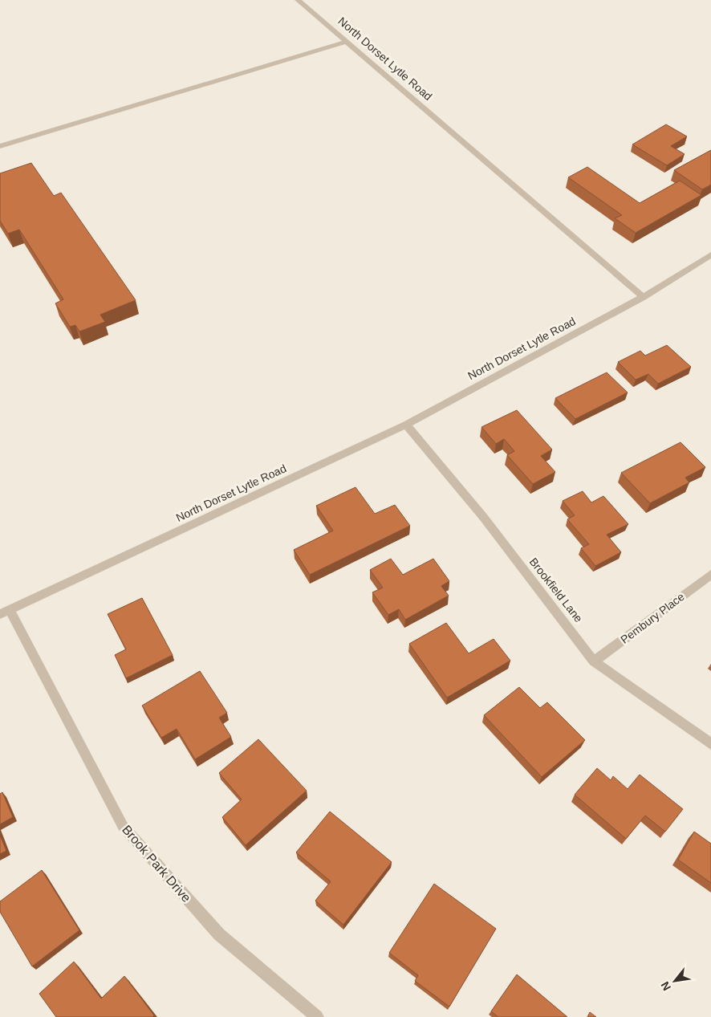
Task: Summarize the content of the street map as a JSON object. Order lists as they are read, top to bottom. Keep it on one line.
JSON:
{"streets":{"street":["North Dorset Lytle Road","Brookfield Lane","Pembury Place","Brook Park Drive"]},"crossings":[["North Dorset Lytle Road","Brookfield Lane"],["North Dorset Lytle Road","Brook Park Drive"],["Brookfield Lane","Pembury Place"]],"north":"bottom left"}
